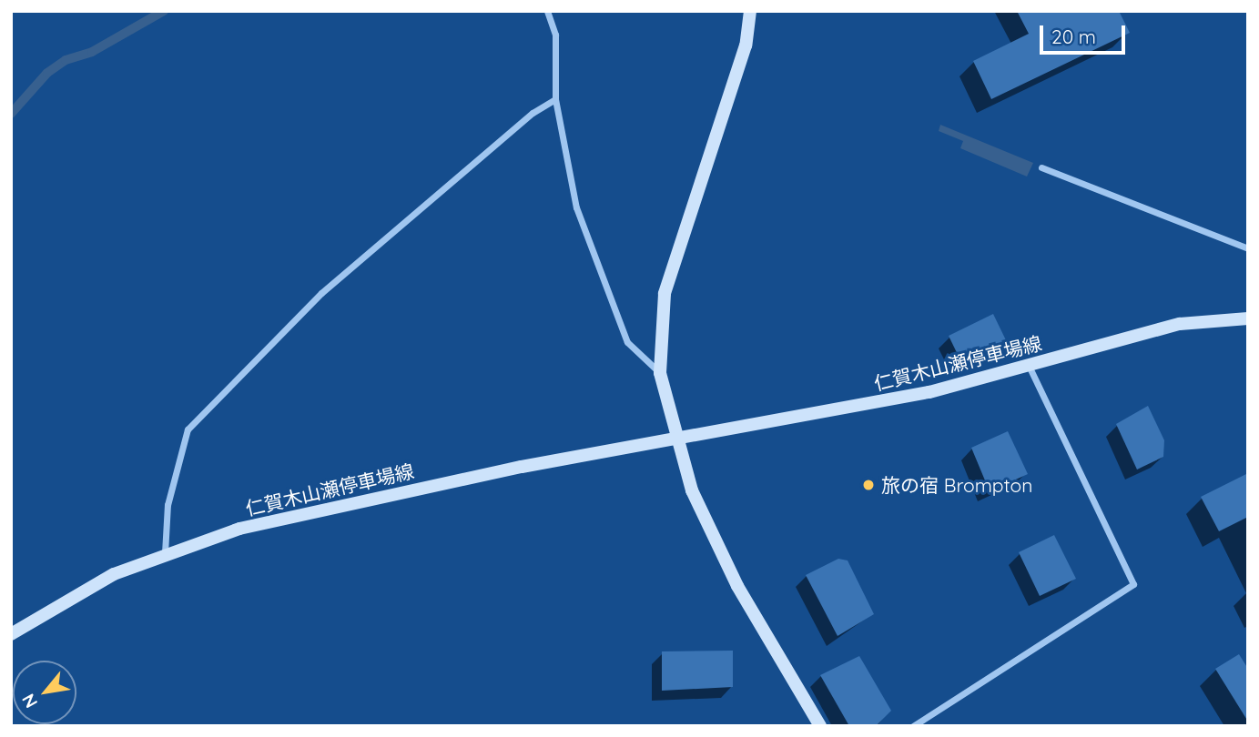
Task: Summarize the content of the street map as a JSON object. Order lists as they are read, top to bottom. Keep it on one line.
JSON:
{"streets":{"main road":["仁賀木山瀬停車場線"]},"places":["旅の宿 Brompton"],"scale_bar":"20 m","north":"bottom left"}
